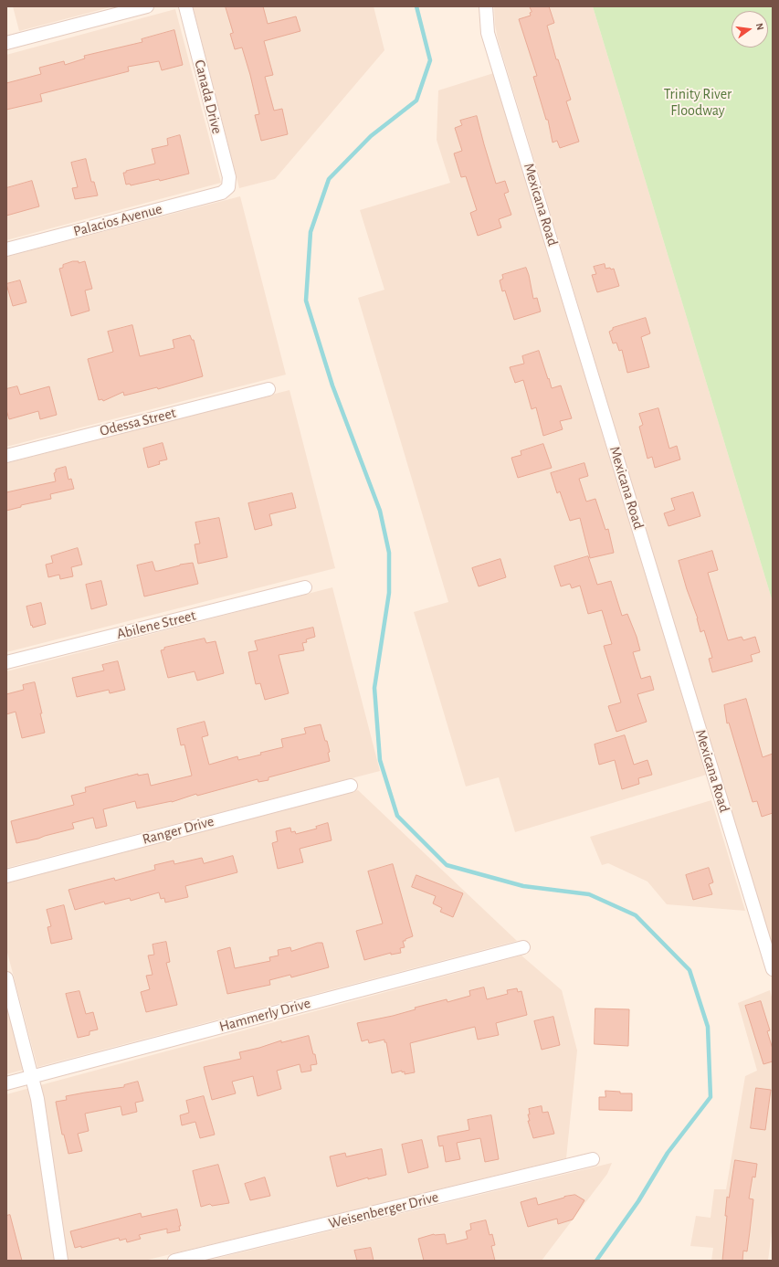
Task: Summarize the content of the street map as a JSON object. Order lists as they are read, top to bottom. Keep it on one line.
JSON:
{"streets":{"street":["Canada Drive","Mexicana Road","Palacios Avenue","Odessa Street","Abilene Street","Ranger Drive","Hammerly Drive","Weisenberger Drive"]},"crossings":[["Canada Drive","Palacios Avenue"]],"parks":["Trinity River Floodway"],"north":"right"}
